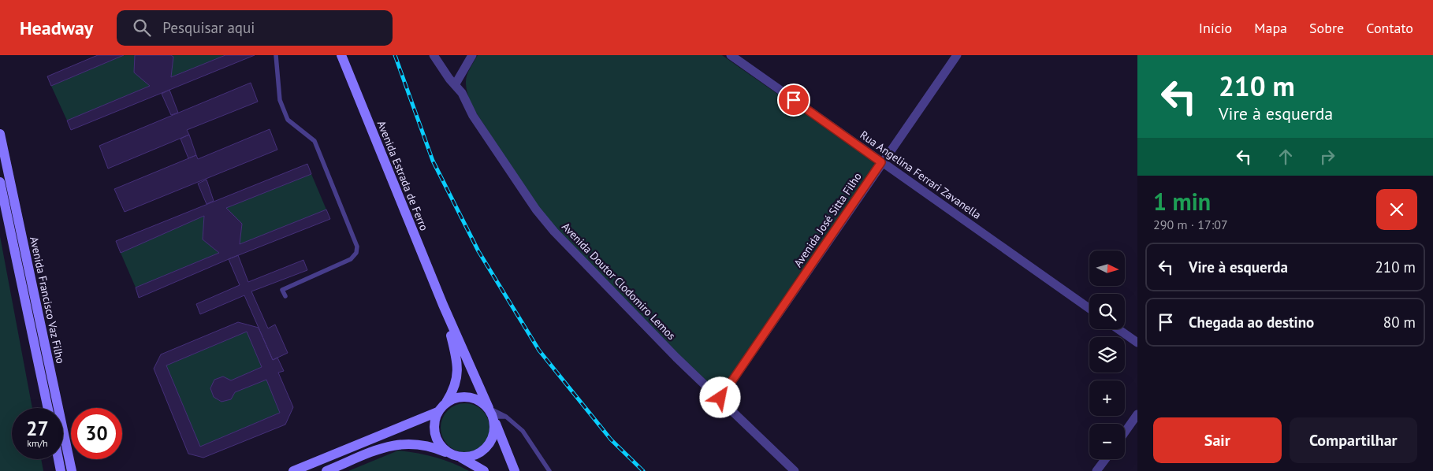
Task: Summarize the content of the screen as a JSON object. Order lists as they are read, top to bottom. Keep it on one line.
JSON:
{"streets":{"main road":["Avenida Estrada de Ferro","Avenida Francisco Vaz Filho"],"street":["Rua Angelina Ferrari Zavanella","Avenida José Sitta Filho","Avenida Doutor Clodomiro Lemos"]},"crossings":[["Rua Angelina Ferrari Zavanella","Avenida José Sitta Filho"],["Avenida José Sitta Filho","Avenida Doutor Clodomiro Lemos"]],"north":"right","page":{"header":"Headway","search":"Pesquisar aqui","nav":["Início","Mapa","Sobre","Contato"],"turn":["210 m","Vire à esquerda"],"heading":["1 min","290 m · 17:07"],"list":[{"name":"Vire à esquerda","value":"210 m"},{"name":"Chegada ao destino","value":"80 m"}],"map_buttons":["+","−"],"speed":"27 km/h","limit":"30","buttons":["Sair","Compartilhar"]}}
